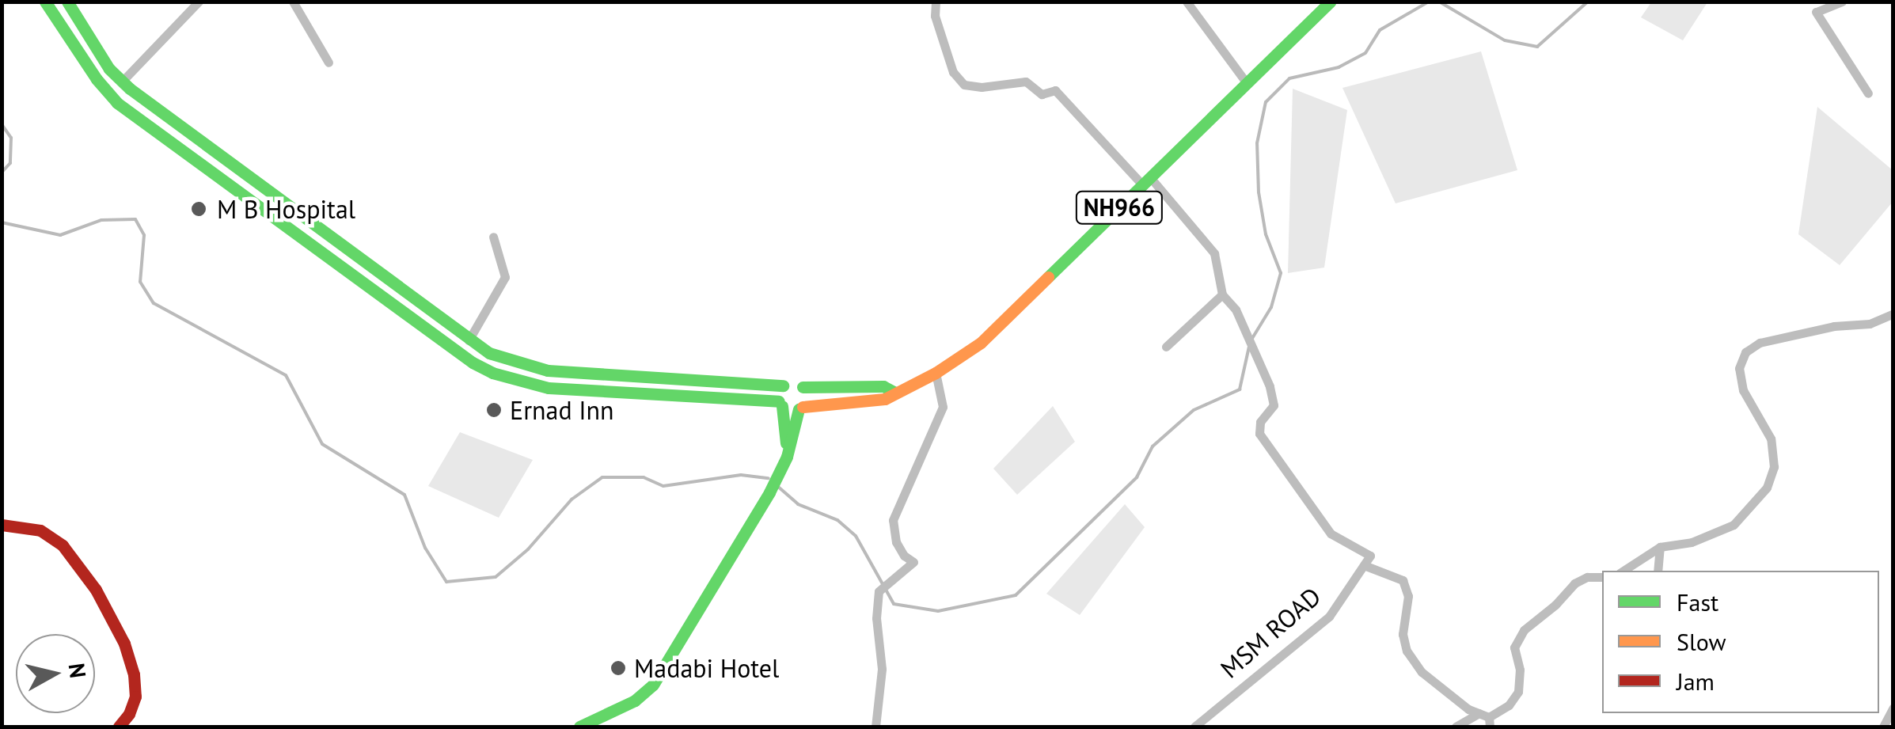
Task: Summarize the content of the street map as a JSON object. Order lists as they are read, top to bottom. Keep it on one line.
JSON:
{"streets":{"main road":["NH966"],"street":["MSM ROAD"]},"places":["M B Hospital","Ernad Inn","Madabi Hotel"],"legend":["Fast","Slow","Jam"],"north":"right"}
